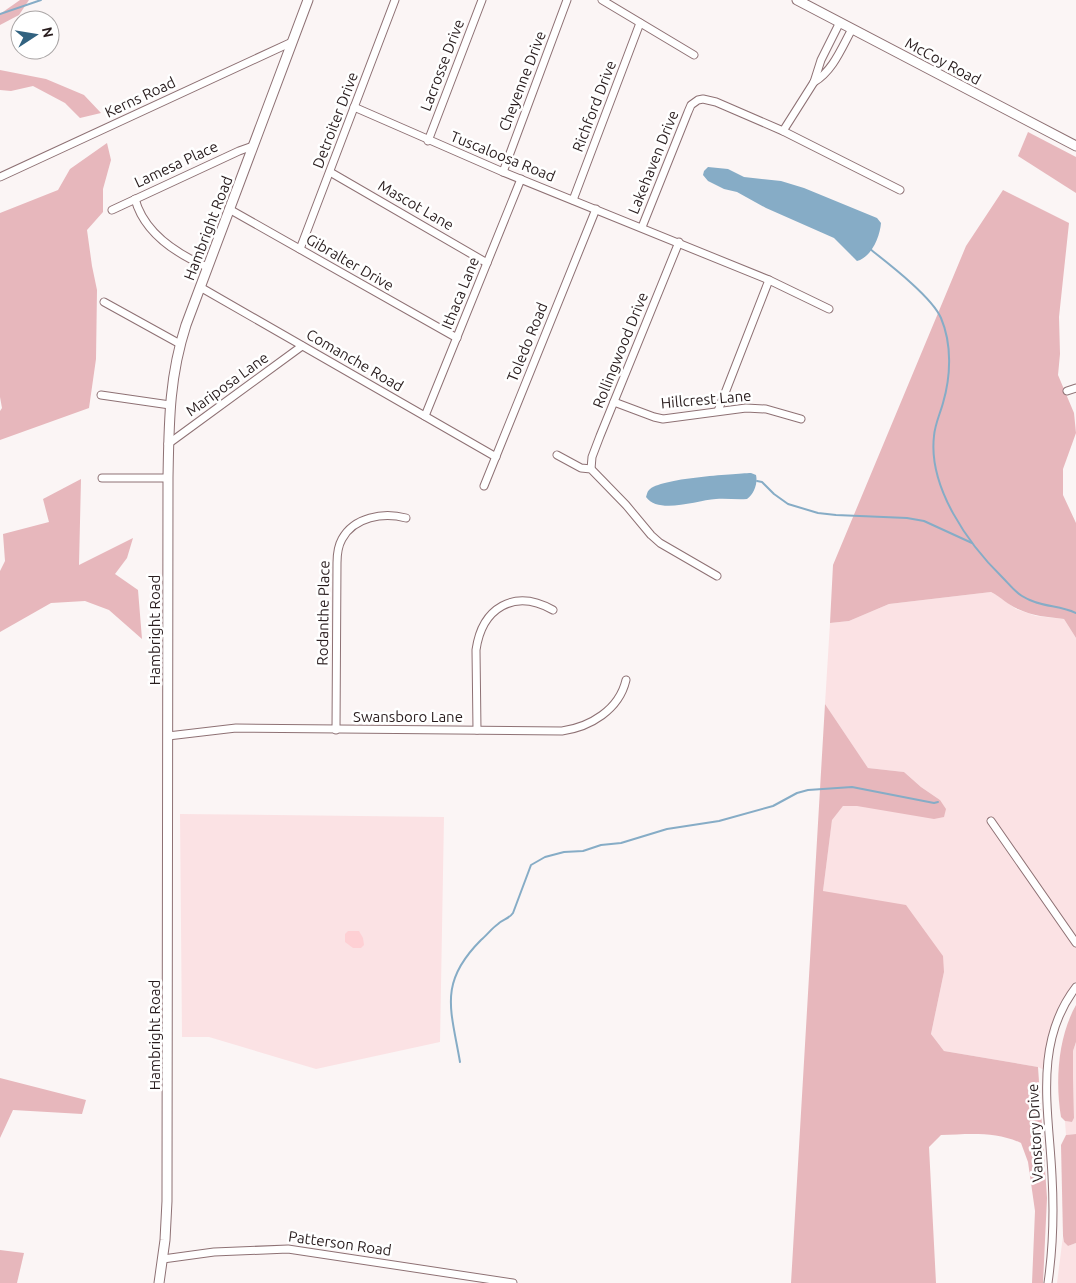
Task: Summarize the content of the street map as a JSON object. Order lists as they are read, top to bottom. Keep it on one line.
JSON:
{"streets":{"main road":["McCoy Road","Hambright Road"],"street":["Lacrosse Drive","Cheyenne Drive","Kerns Road","Richford Drive","Detroiter Drive","Tuscaloosa Road","Lakehaven Drive","Lamesa Place","Mascot Lane","Gibralter Drive","Ithaca Lane","Toledo Road","Rollingwood Drive","Comanche Road","Mariposa Lane","Hillcrest Lane","Rodanthe Place","Swansboro Lane","Vanstory Drive","Patterson Road"]},"crossings":[["Lacrosse Drive","Tuscaloosa Road"],["Cheyenne Drive","Tuscaloosa Road"],["Kerns Road","Hambright Road"],["Richford Drive","Tuscaloosa Road"],["Detroiter Drive","Tuscaloosa Road"],["Detroiter Drive","Mascot Lane"],["Detroiter Drive","Gibralter Drive"],["Tuscaloosa Road","Lakehaven Drive"],["Tuscaloosa Road","Ithaca Lane"],["Tuscaloosa Road","Toledo Road"],["Lakehaven Drive","Rollingwood Drive"],["Lamesa Place","Hambright Road"],["Mascot Lane","Ithaca Lane"],["Hambright Road","Gibralter Drive"],["Hambright Road","Comanche Road"],["Hambright Road","Mariposa Lane"],["Hambright Road","Swansboro Lane"],["Hambright Road","Patterson Road"],["Gibralter Drive","Ithaca Lane"],["Ithaca Lane","Comanche Road"],["Toledo Road","Comanche Road"],["Rollingwood Drive","Hillcrest Lane"],["Comanche Road","Mariposa Lane"],["Rodanthe Place","Swansboro Lane"]],"north":"right"}
